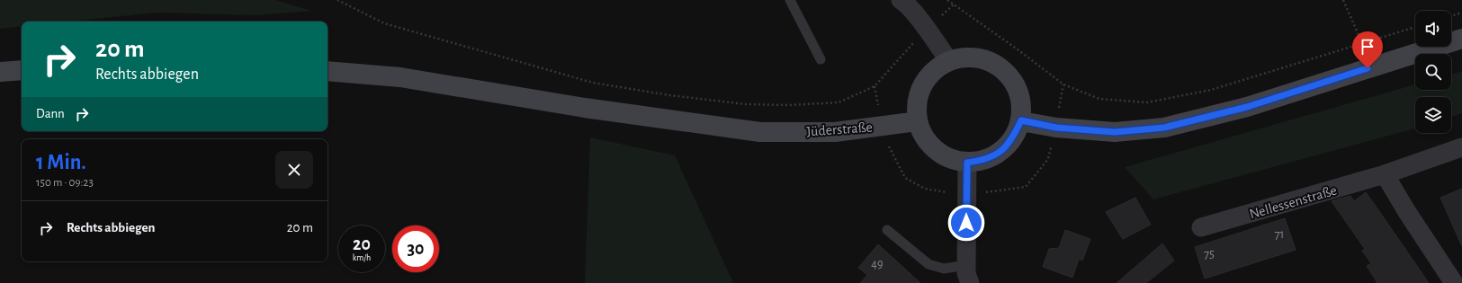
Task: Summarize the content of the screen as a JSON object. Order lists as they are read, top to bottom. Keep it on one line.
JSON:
{"streets":{"main road":["Jüderstraße"],"street":["Nellessenstraße"]},"house_numbers":["71","75","49"],"page":{"turn":["20 m","Rechts abbiegen"],"then":"Dann","heading":["1 Min.","150 m · 09:23"],"list":[{"name":"Rechts abbiegen","value":"20 m"}],"speed":"20 km/h","limit":"30"}}
